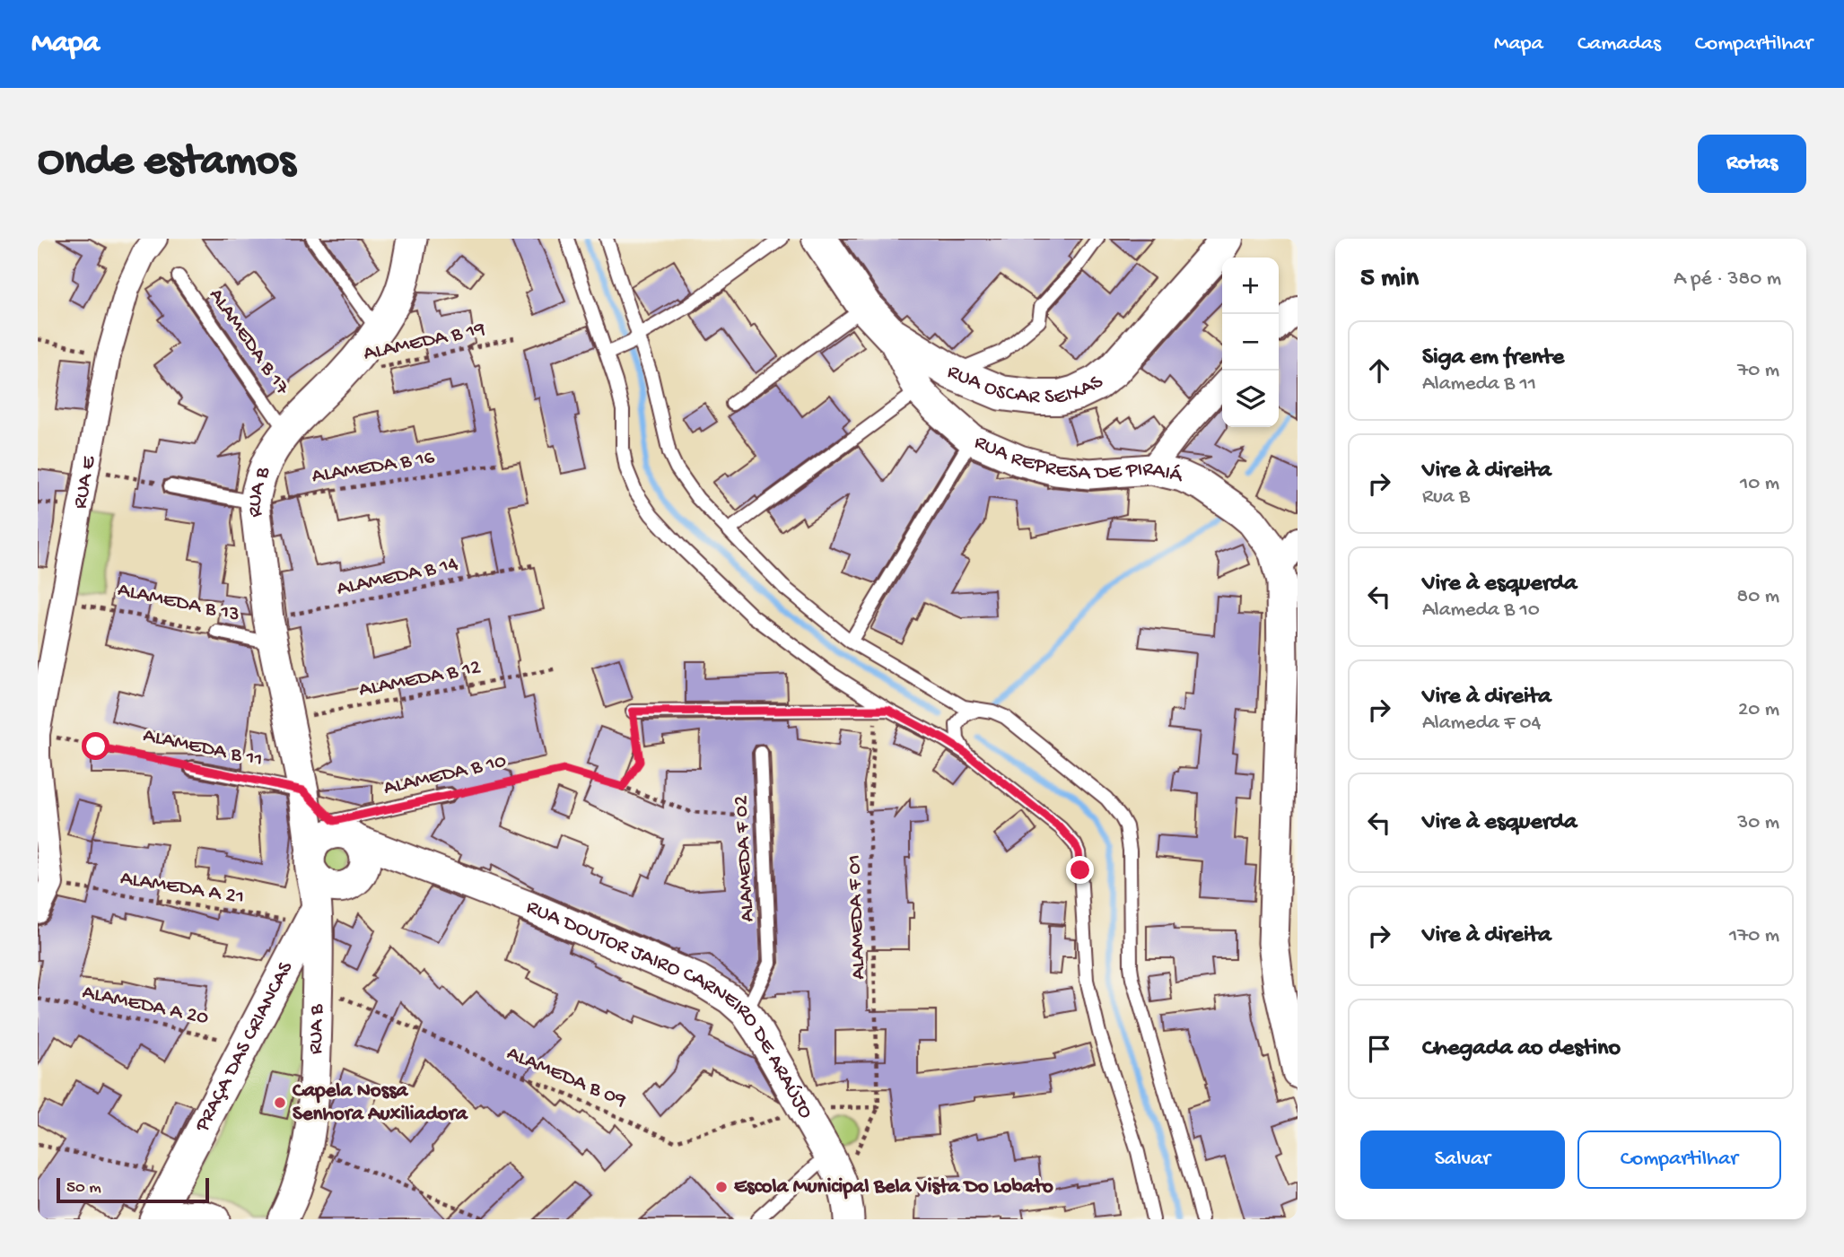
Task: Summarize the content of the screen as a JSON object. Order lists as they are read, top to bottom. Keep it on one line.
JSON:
{"streets":{"main road":["RUA OSCAR SEIXAS"],"street":["RUA REPRESA DE PIRAIÁ","RUA E","RUA B","RUA DOUTOR JAIRO CARNEIRO DE ARAÚJO","PRAÇA DAS CRIANCAS"],"lane":["ALAMEDA B 17","ALAMEDA B 13","ALAMEDA B 11","ALAMEDA B 10","ALAMEDA F 02"],"path":["ALAMEDA B 19","ALAMEDA B 16","ALAMEDA B 14","ALAMEDA B 12","ALAMEDA A 21","ALAMEDA F 01","ALAMEDA A 20","ALAMEDA B 09"]},"crossings":[["ALAMEDA B 17","RUA B"],["ALAMEDA B 19","RUA B"],["RUA OSCAR SEIXAS","RUA REPRESA DE PIRAIÁ"],["ALAMEDA B 16","RUA B"],["RUA E","ALAMEDA B 11"],["RUA E","ALAMEDA A 21"],["RUA B","ALAMEDA B 14"],["RUA B","ALAMEDA B 13"],["RUA B","ALAMEDA B 12"],["RUA B","ALAMEDA B 11"],["RUA B","ALAMEDA B 10"],["RUA B","ALAMEDA A 21"],["RUA B","RUA DOUTOR JAIRO CARNEIRO DE ARAÚJO"],["RUA B","PRAÇA DAS CRIANCAS"],["RUA B","ALAMEDA B 09"],["ALAMEDA B 14","ALAMEDA B 13"],["ALAMEDA B 10","RUA DOUTOR JAIRO CARNEIRO DE ARAÚJO"],["ALAMEDA F 02","RUA DOUTOR JAIRO CARNEIRO DE ARAÚJO"],["ALAMEDA A 21","PRAÇA DAS CRIANCAS"],["ALAMEDA F 01","RUA DOUTOR JAIRO CARNEIRO DE ARAÚJO"],["ALAMEDA A 20","PRAÇA DAS CRIANCAS"],["RUA DOUTOR JAIRO CARNEIRO DE ARAÚJO","ALAMEDA B 09"]],"places":["Capela Nossa Senhora Auxiliadora","Escola Municipal Bela Vista Do Lobato"],"scale_bar":"50 m","page":{"header":"Mapa","nav":["Mapa","Camadas","Compartilhar"],"buttons":["Rotas",["Salvar","Compartilhar"]],"title":"Onde estamos","heading":["5 min","A pé · 380 m"],"map_buttons":["+","−"],"list":[["Siga em frente","Alameda B 11","70 m"],["Vire à direita","Rua B","10 m"],["Vire à esquerda","Alameda B 10","80 m"],["Vire à direita","Alameda F 04","20 m"],["Vire à esquerda","30 m"],["Vire à direita","170 m"],"Chegada ao destino"],"scale":"50 m"}}
